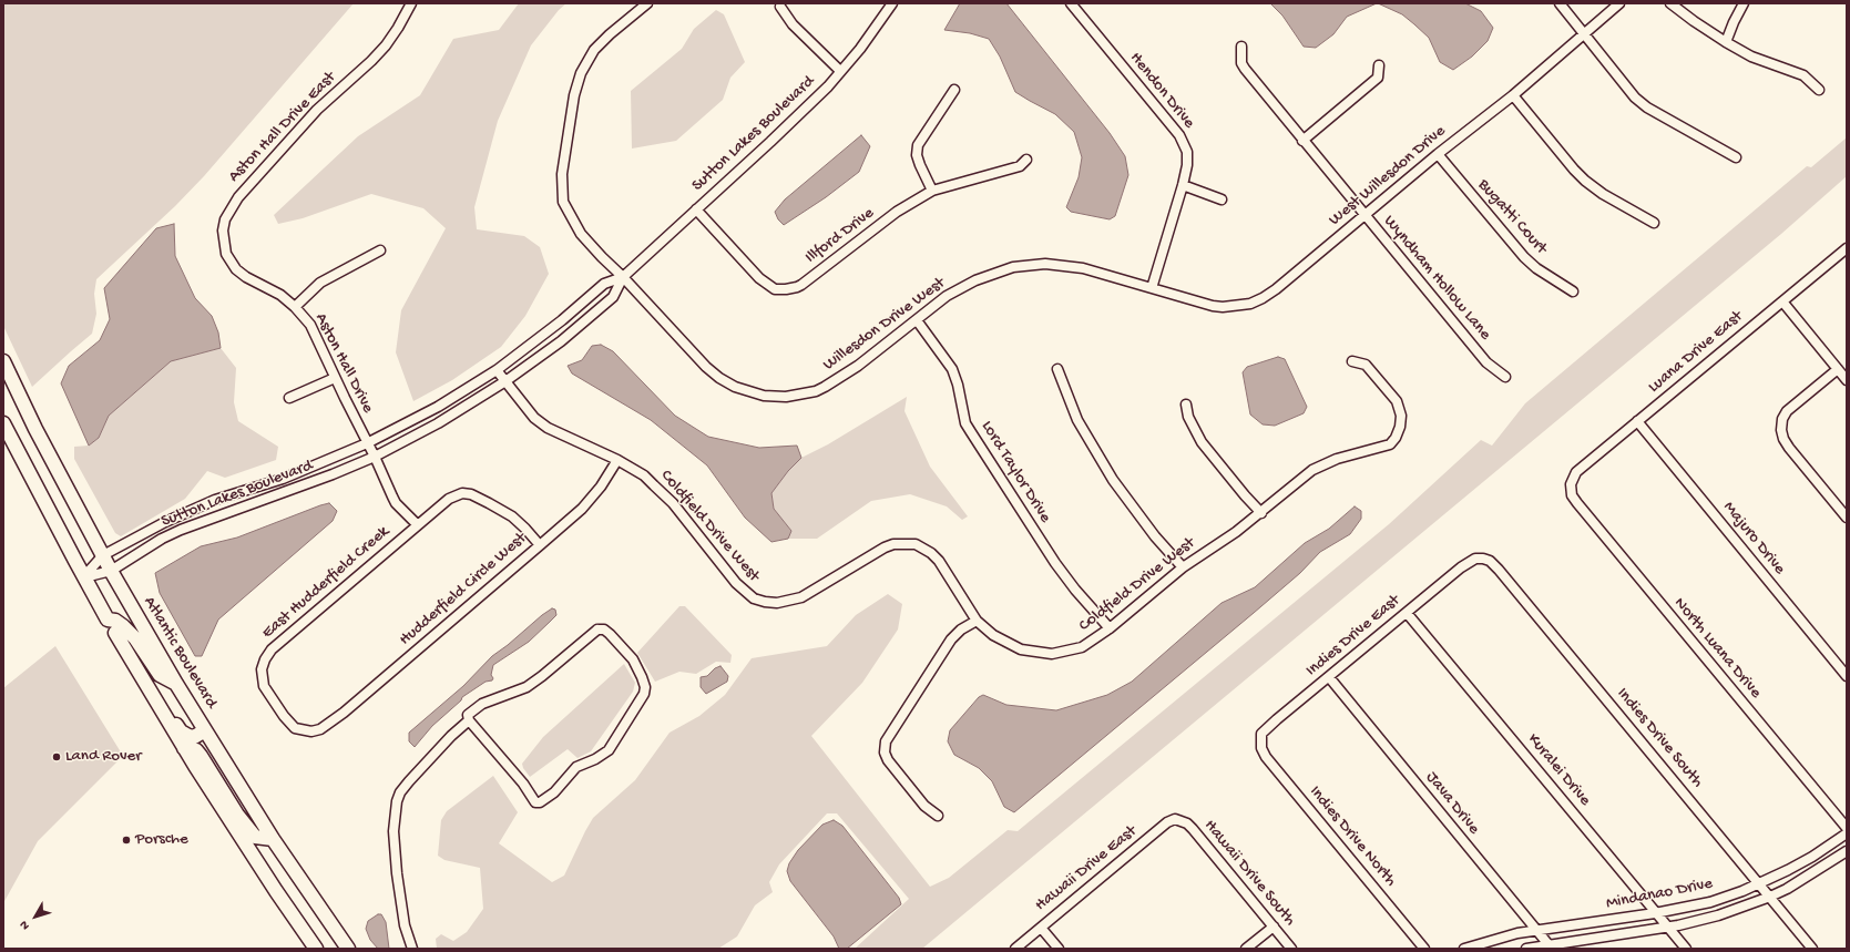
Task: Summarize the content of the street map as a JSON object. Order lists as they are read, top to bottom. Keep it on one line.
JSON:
{"streets":{"highway":["Atlantic Boulevard"],"street":["Hendon Drive","Aston Hall Drive East","Sutton Lakes Boulevard","West Willesdon Drive","Bugatti Court","Illford Drive","Wyndham Hollow Lane","Willesdon Drive West","Luana Drive East","Aston Hall Drive","Lord Taylor Drive","Coldfield Drive West","Majuro Drive","East Hudderfield Creek","Hudderfield Circle West","Indies Drive East","North Luana Drive","Indies Drive South","Kuralei Drive","Java Drive","Indies Drive North","Hawaii Drive East","Hawaii Drive South","Mindanao Drive"]},"crossings":[["Hendon Drive","West Willesdon Drive"],["Hendon Drive","Willesdon Drive West"],["Aston Hall Drive East","Aston Hall Drive"],["Sutton Lakes Boulevard","Illford Drive"],["Sutton Lakes Boulevard","Willesdon Drive West"],["Sutton Lakes Boulevard","Aston Hall Drive"],["Sutton Lakes Boulevard","Coldfield Drive West"],["Sutton Lakes Boulevard","Atlantic Boulevard"],["West Willesdon Drive","Bugatti Court"],["West Willesdon Drive","Wyndham Hollow Lane"],["West Willesdon Drive","Willesdon Drive West"],["Willesdon Drive West","Lord Taylor Drive"],["Luana Drive East","Majuro Drive"],["Luana Drive East","North Luana Drive"],["Aston Hall Drive","East Hudderfield Creek"],["Lord Taylor Drive","Coldfield Drive West"],["Coldfield Drive West","Hudderfield Circle West"],["East Hudderfield Creek","Hudderfield Circle West"],["Indies Drive East","Indies Drive South"],["Indies Drive East","Kuralei Drive"],["Indies Drive East","Java Drive"],["Indies Drive East","Indies Drive North"],["Indies Drive South","Mindanao Drive"],["Kuralei Drive","Mindanao Drive"],["Java Drive","Mindanao Drive"],["Hawaii Drive East","Hawaii Drive South"]],"places":["Land Rover","Porsche"],"north":"bottom left"}
